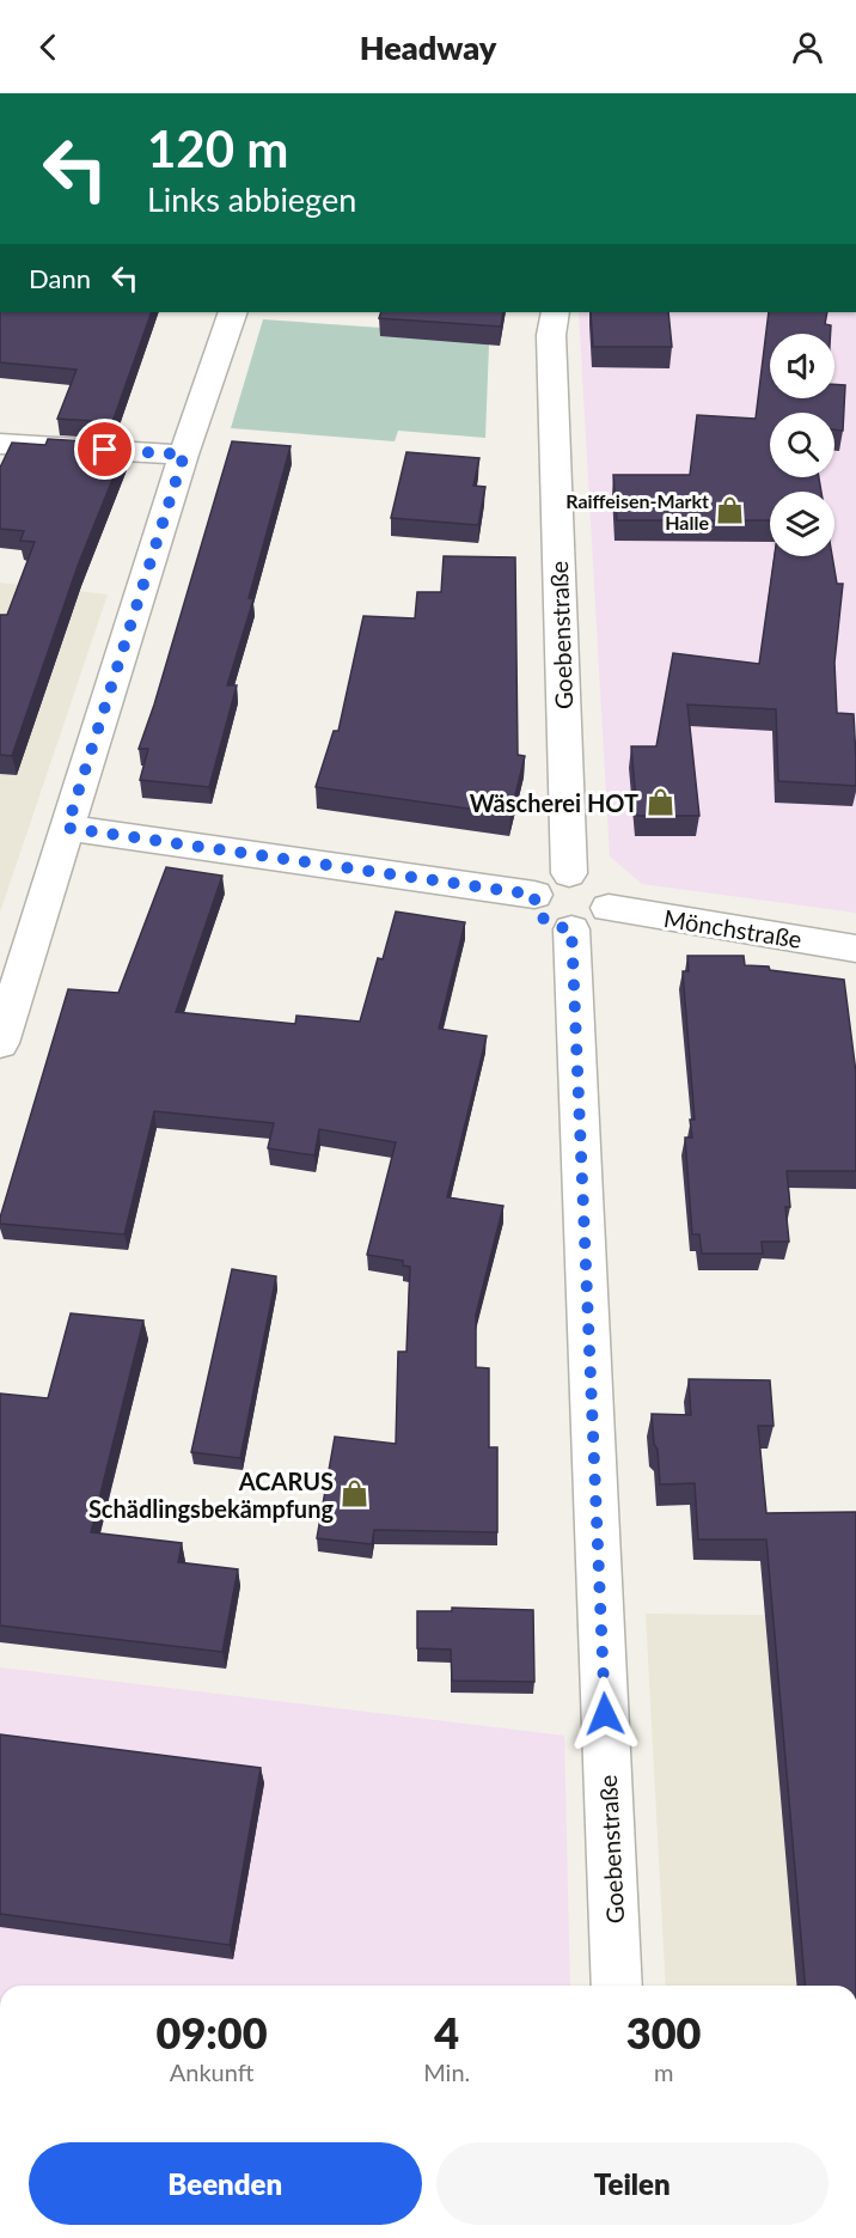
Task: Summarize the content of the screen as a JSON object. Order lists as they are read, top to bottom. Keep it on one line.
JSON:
{"streets":{"street":["Goebenstraße","Mönchstraße"]},"crossings":[["Goebenstraße","Mönchstraße"]],"places":{"shop":["Raiffeisen-Markt Halle","Wäscherei HOT","ACARUS Schädlingsbekämpfung"]},"page":{"header":"Headway","turn":["120 m","Links abbiegen"],"then":"Dann","eta":["09:00","Ankunft","4","Min.","300","m"],"buttons":["Beenden","Teilen"]}}
